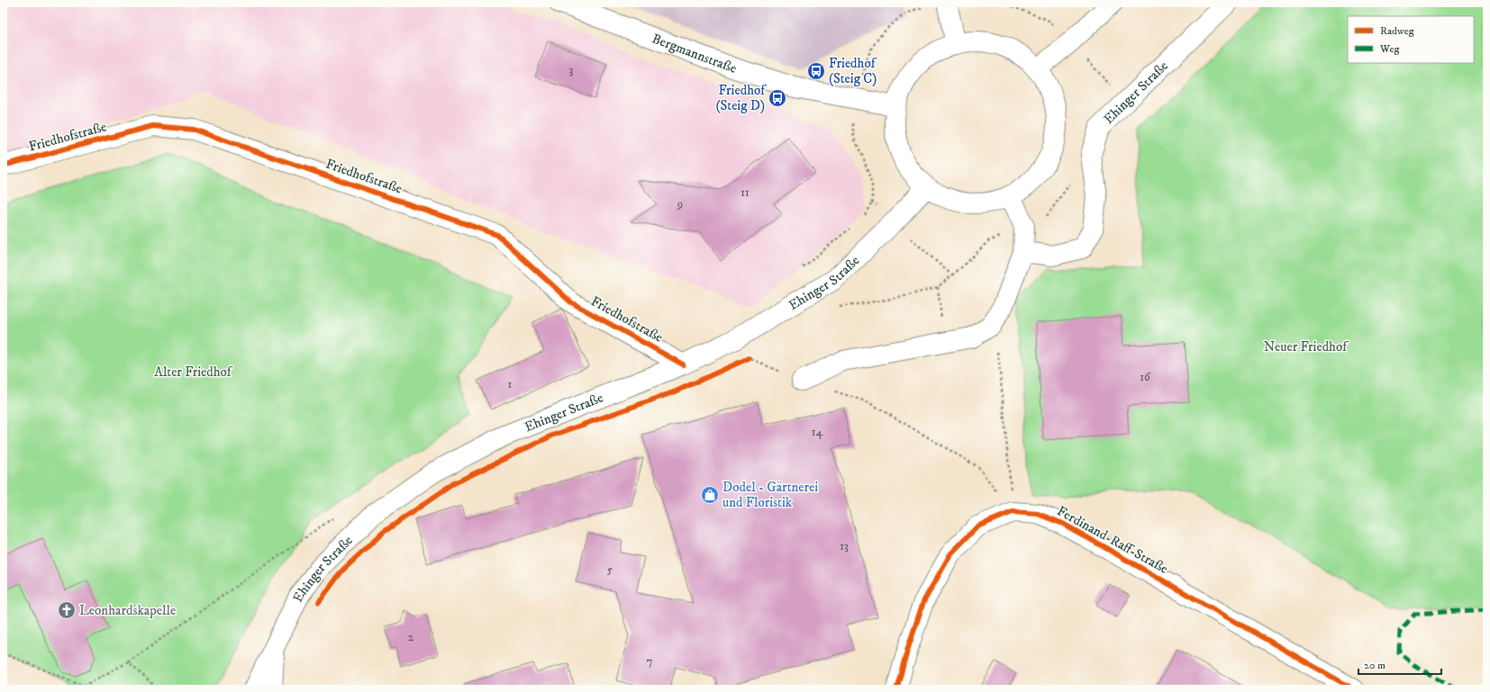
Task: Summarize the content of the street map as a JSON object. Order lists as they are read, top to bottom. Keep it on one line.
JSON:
{"streets":{"street":["Bergmannstraße","Ehinger Straße","Friedhofstraße","Ferdinand-Raff-Straße"]},"crossings":[["Ehinger Straße","Friedhofstraße"]],"parks":["Neuer Friedhof","Alter Friedhof"],"places":{"bus stop":["Friedhof (Steig C)","Friedhof (Steig D)"],"shop":["Dodel - Gärtnerei und Floristik"],"church":["Leonhardskapelle"]},"house_numbers":["3","11","9","16","1","14","13","5","2","7"],"legend":["Radweg","Weg"],"scale_bar":"20 m"}
